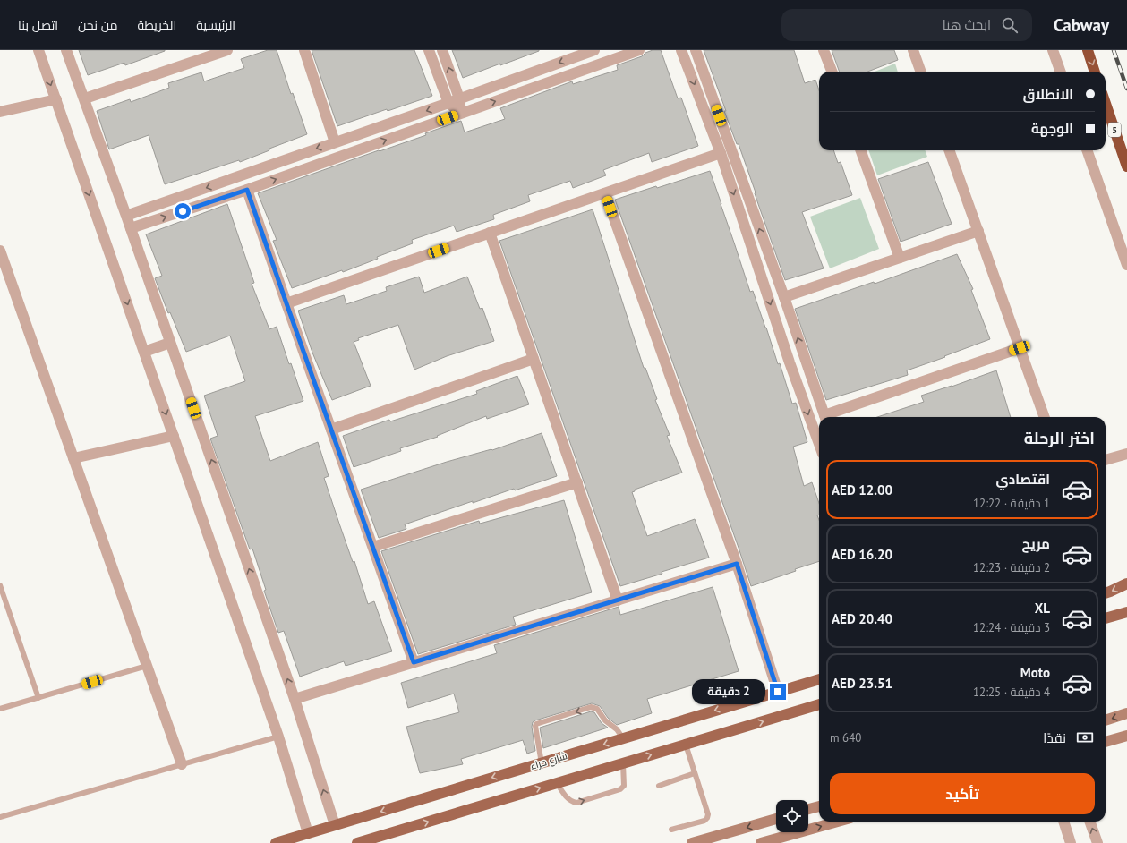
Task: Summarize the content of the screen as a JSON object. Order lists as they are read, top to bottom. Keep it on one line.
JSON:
{"streets":{"highway":["5"],"main road":["شارع حراء"]},"page":{"header":"Cabway","search":"ابحث هنا","nav":["الرئيسية","الخريطة","من نحن","اتصل بنا"],"banner":["الانطلاق","الوجهة"],"heading":"اختر الرحلة","list":[{"name":"اقتصادي","note":"1 دقيقة · 12:22","value":"AED 12.00"},{"name":"مريح","note":"2 دقيقة · 12:23","value":"AED 16.20"},{"name":"XL","note":"3 دقيقة · 12:24","value":"AED 20.40"},{"name":"Moto","note":"4 دقيقة · 12:25","value":"AED 23.51"}],"bubble":"2 دقيقة","pay":["نقدًا","640 m"],"buttons":"تأكيد"}}
